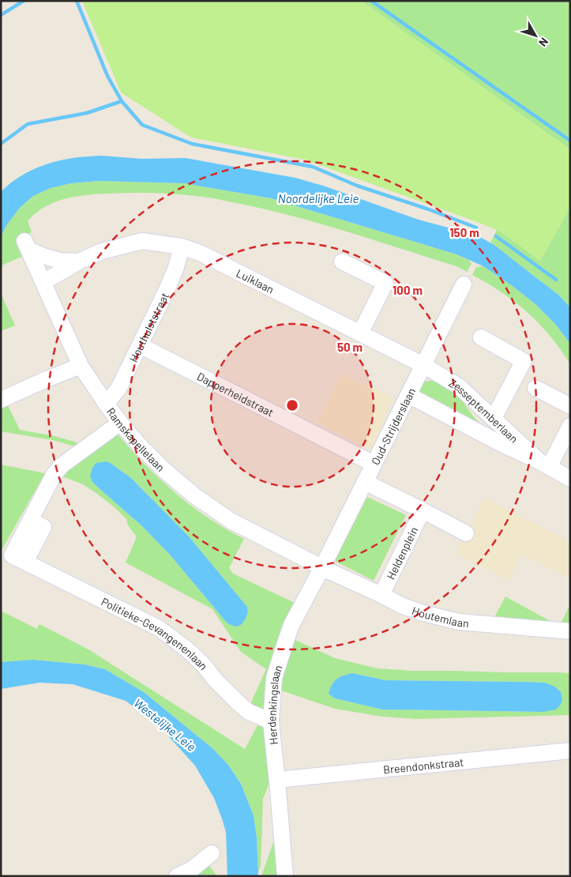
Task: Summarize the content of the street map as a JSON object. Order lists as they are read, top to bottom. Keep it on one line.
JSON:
{"streets":{"street":["Luiklaan","Houthulststraat","Dapperheidstraat","Zesseptemberlaan","Oud-Strijderslaan","Ramskapellelaan","Heldenplein","Houtemlaan","Politieke-Gevangenenlaan","Herdenkingslaan","Breendonkstraat"]},"crossings":[["Luiklaan","Houthulststraat"],["Luiklaan","Zesseptemberlaan"],["Luiklaan","Oud-Strijderslaan"],["Luiklaan","Ramskapellelaan"],["Houthulststraat","Dapperheidstraat"],["Houthulststraat","Ramskapellelaan"],["Dapperheidstraat","Oud-Strijderslaan"],["Zesseptemberlaan","Oud-Strijderslaan"],["Oud-Strijderslaan","Ramskapellelaan"],["Oud-Strijderslaan","Houtemlaan"],["Oud-Strijderslaan","Herdenkingslaan"],["Ramskapellelaan","Houtemlaan"],["Ramskapellelaan","Politieke-Gevangenenlaan"],["Ramskapellelaan","Herdenkingslaan"],["Heldenplein","Houtemlaan"],["Houtemlaan","Herdenkingslaan"],["Politieke-Gevangenenlaan","Herdenkingslaan"],["Herdenkingslaan","Breendonkstraat"]],"water":["Noordelijke Leie","Westelijke Leie"],"north":"bottom right","rings":["150 m","100 m","50 m"]}
